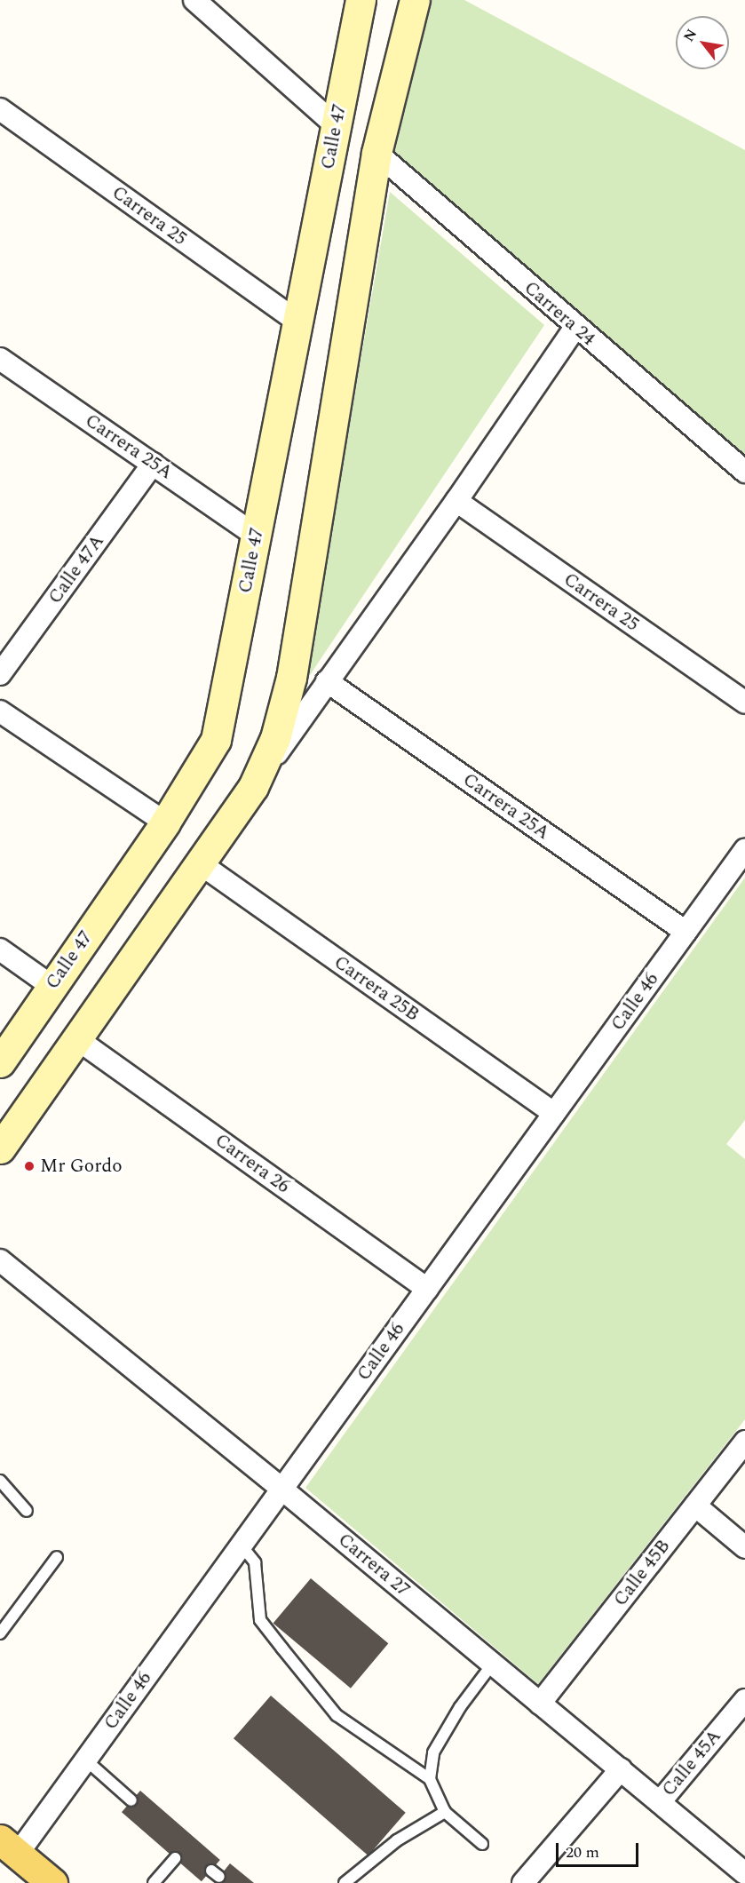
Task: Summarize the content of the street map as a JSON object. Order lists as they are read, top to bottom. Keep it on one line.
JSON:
{"streets":{"main road":["Calle 47"],"street":["Carrera 25","Carrera 24","Carrera 25A","Calle 47A","Carrera 25B","Calle 46","Carrera 26","Carrera 27","Calle 45B","Calle 45A"]},"crossings":[["Calle 47","Carrera 25"],["Calle 47","Carrera 25A"],["Carrera 25A","Calle 47A"],["Carrera 25A","Calle 46"],["Carrera 25B","Calle 46"],["Calle 46","Carrera 26"],["Calle 46","Carrera 27"],["Carrera 27","Calle 45B"],["Carrera 27","Calle 45A"]],"places":["Mr Gordo"],"scale_bar":"20 m","north":"top left"}
